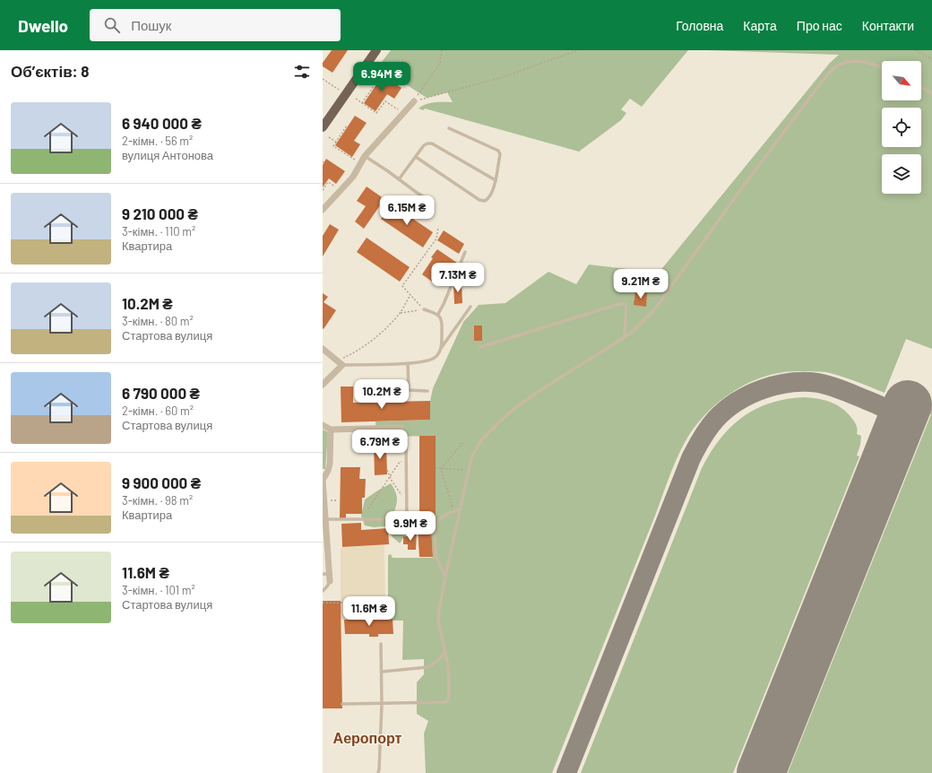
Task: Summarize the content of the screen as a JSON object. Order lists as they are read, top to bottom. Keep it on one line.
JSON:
{"districts":["Аеропорт"],"north":"bottom right","page":{"header":"Dwello","search":"Пошук","nav":["Головна","Карта","Про нас","Контакти"],"heading":"Об’єктів: 8","price":["6.94M ₴","6.15M ₴","7.13M ₴","9.21M ₴","10.2M ₴","6.79M ₴","9.9M ₴","11.6M ₴"],"list":[{"name":"6 940 000 ₴","note":"2-кімн. · 56 m² · вулиця Антонова"},{"name":"9 210 000 ₴","note":"3-кімн. · 110 m² · Квартира"},{"name":"10.2M ₴","note":"3-кімн. · 80 m² · Стартова вулиця"},{"name":"6 790 000 ₴","note":"2-кімн. · 60 m² · Стартова вулиця"},{"name":"9 900 000 ₴","note":"3-кімн. · 98 m² · Квартира"},{"name":"11.6M ₴","note":"3-кімн. · 101 m² · Стартова вулиця"}]}}
